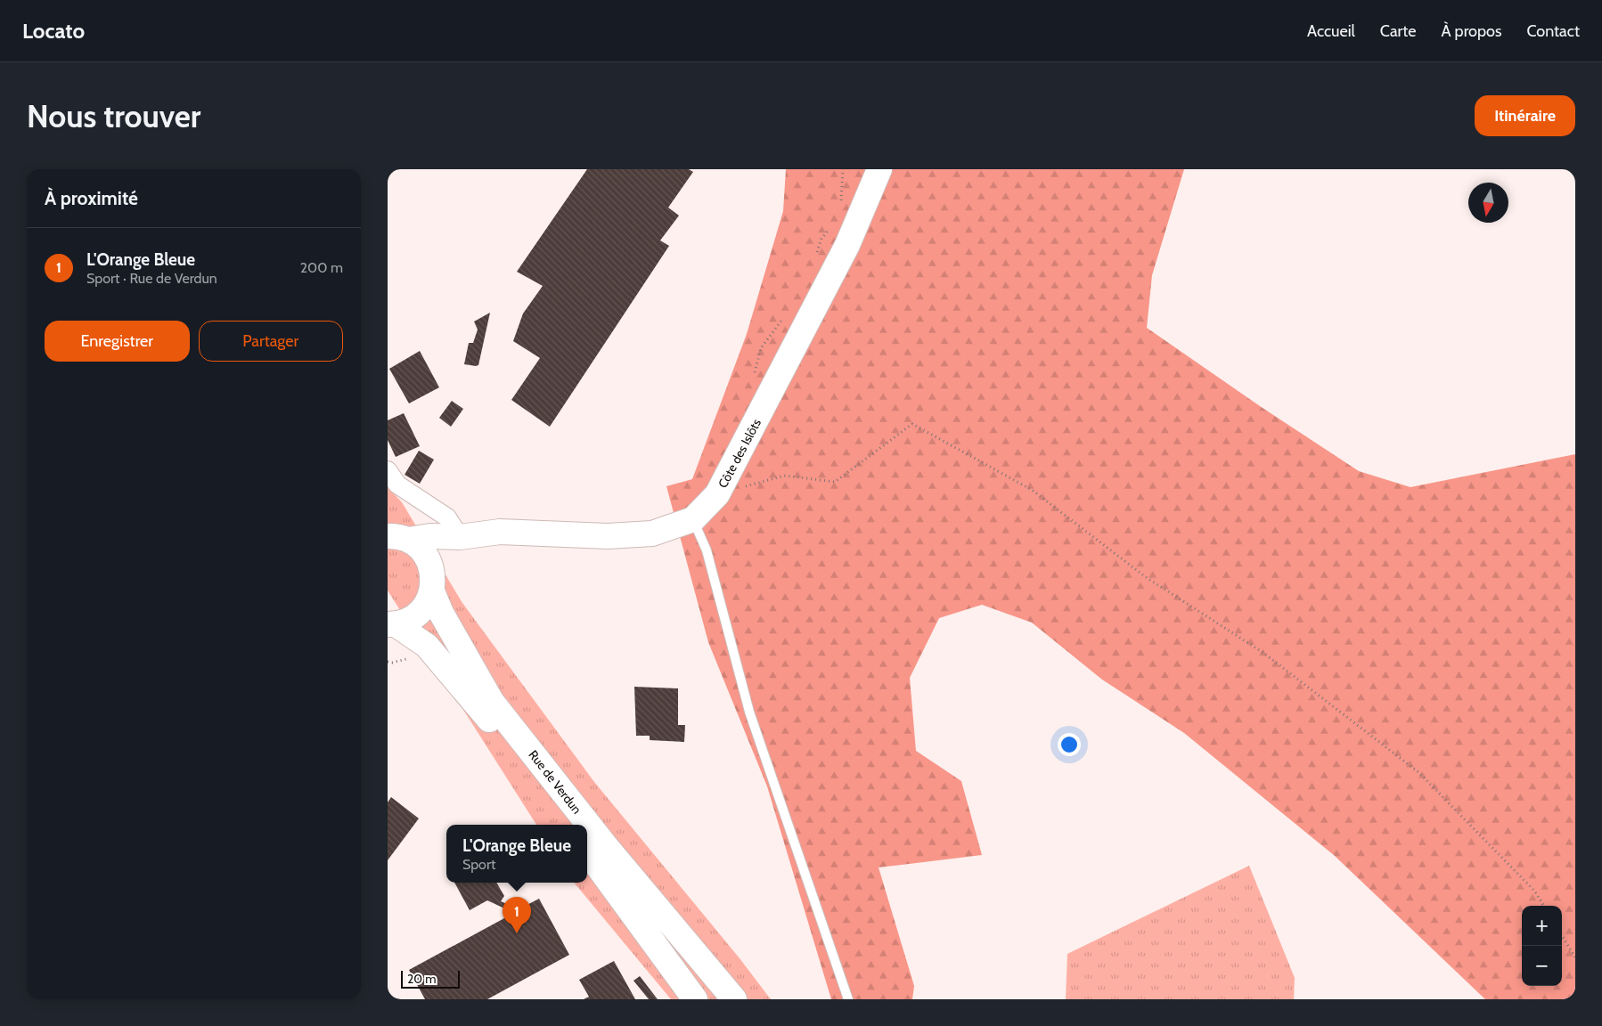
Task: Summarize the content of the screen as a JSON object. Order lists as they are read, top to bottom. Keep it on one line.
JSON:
{"streets":{"main road":["Côte des Islôts","Rue de Verdun"]},"crossings":[["Côte des Islôts","Rue de Verdun"]],"scale_bar":"20 m","north":"bottom","page":{"header":"Locato","nav":["Accueil","Carte","À propos","Contact"],"buttons":["Itinéraire",["Enregistrer","Partager"]],"title":"Nous trouver","heading":"À proximité","list":[{"mark":"1","name":"L'Orange Bleue","note":"Sport · Rue de Verdun","value":"200 m"}],"popup":["L'Orange Bleue","Sport"],"pins":"1","map_buttons":["+","−"],"scale":"20 m"}}
